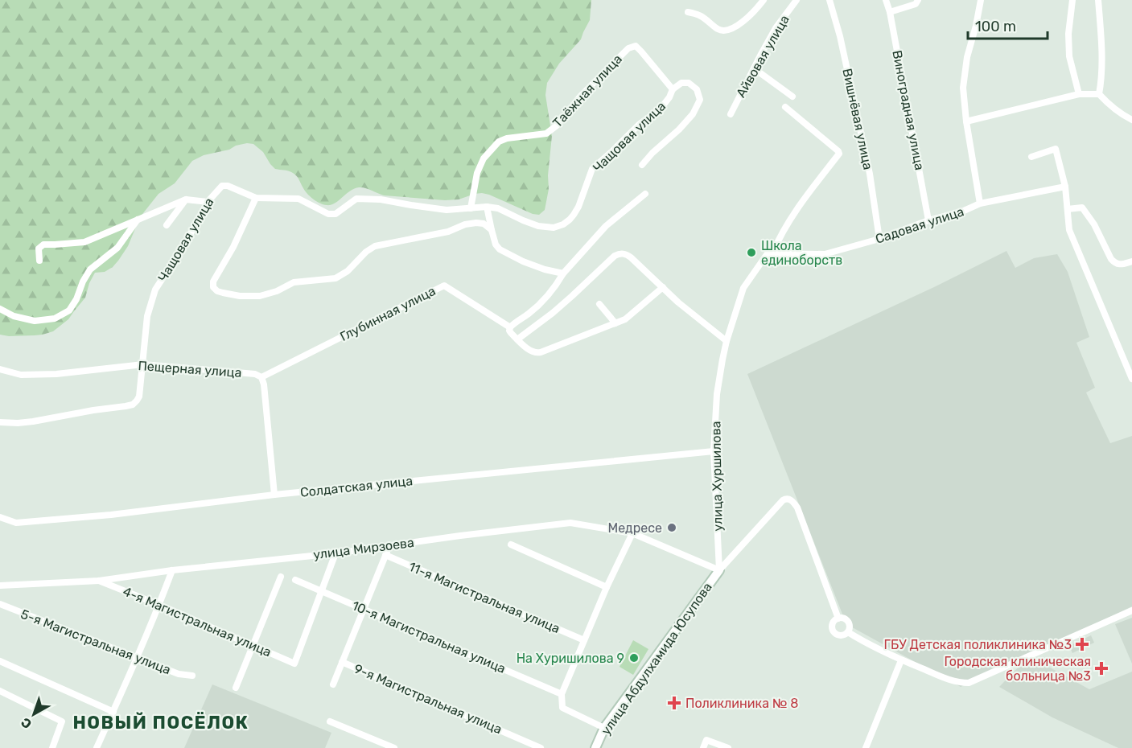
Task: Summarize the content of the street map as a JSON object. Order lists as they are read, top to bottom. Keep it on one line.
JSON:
{"streets":{"street":["Айвовая улица","Таёжная улица","Виноградная улица","Вишнёвая улица","Чащовая улица","Садовая улица","Глубинная улица","Пещерная улица","улица Хуршилова","Солдатская улица","улица Мирзоева","11-я Магистральная улица","4-я Магистральная улица","10-я Магистральная улица","5-я Магистральная улица","улица Абдулхамида Юсупова","9-я Магистральная улица"]},"crossings":[["Таёжная улица","Чащовая улица"],["Виноградная улица","Садовая улица"],["Вишнёвая улица","Садовая улица"],["Чащовая улица","Пещерная улица"],["Садовая улица","улица Хуршилова"],["Глубинная улица","Пещерная улица"],["улица Хуршилова","Солдатская улица"],["улица Хуршилова","улица Мирзоева"],["улица Хуршилова","улица Абдулхамида Юсупова"],["улица Мирзоева","4-я Магистральная улица"],["улица Мирзоева","улица Абдулхамида Юсупова"],["4-я Магистральная улица","10-я Магистральная улица"]],"districts":["НОВЫЙ ПОСЁЛОК"],"places":{"other":["Школа единоборств","Медресе","На Хуришилова 9"],"health":["ГБУ Детская поликлиника №3","Городская клиническая больница №3","Поликлиника № 8"]},"scale_bar":"100 m","north":"bottom left"}
